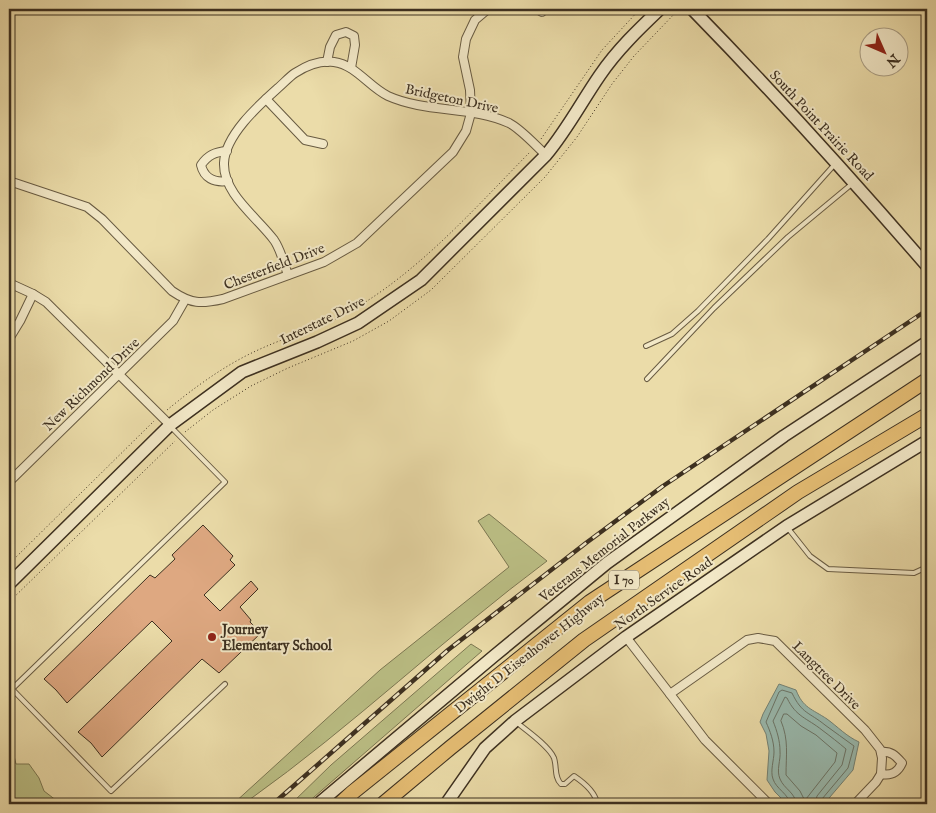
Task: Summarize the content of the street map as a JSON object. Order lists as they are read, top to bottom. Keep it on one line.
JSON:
{"streets":{"highway":["I 70","Dwight D Eisenhower Highway"],"street":["Bridgeton Drive","South Point Prairie Road","Chesterfield Drive","Interstate Drive","New Richmond Drive","Veterans Memorial Parkway","North Service Road","Langtree Drive"]},"crossings":[["Bridgeton Drive","Chesterfield Drive"],["Bridgeton Drive","Interstate Drive"],["Chesterfield Drive","New Richmond Drive"]],"places":["Journey Elementary School"],"north":"bottom right"}
